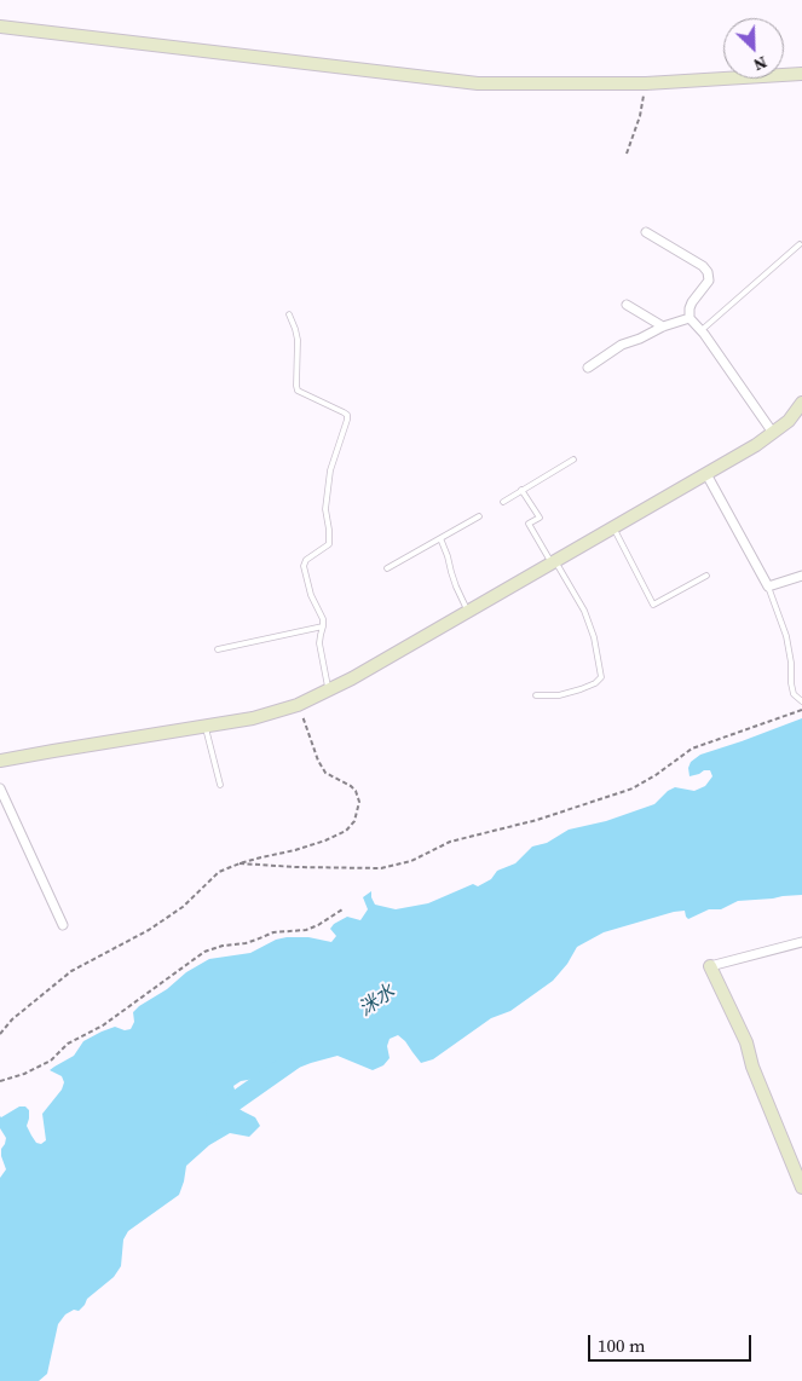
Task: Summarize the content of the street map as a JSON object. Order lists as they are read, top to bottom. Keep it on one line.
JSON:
{"water":["洣水"],"scale_bar":"100 m","north":"bottom right"}
